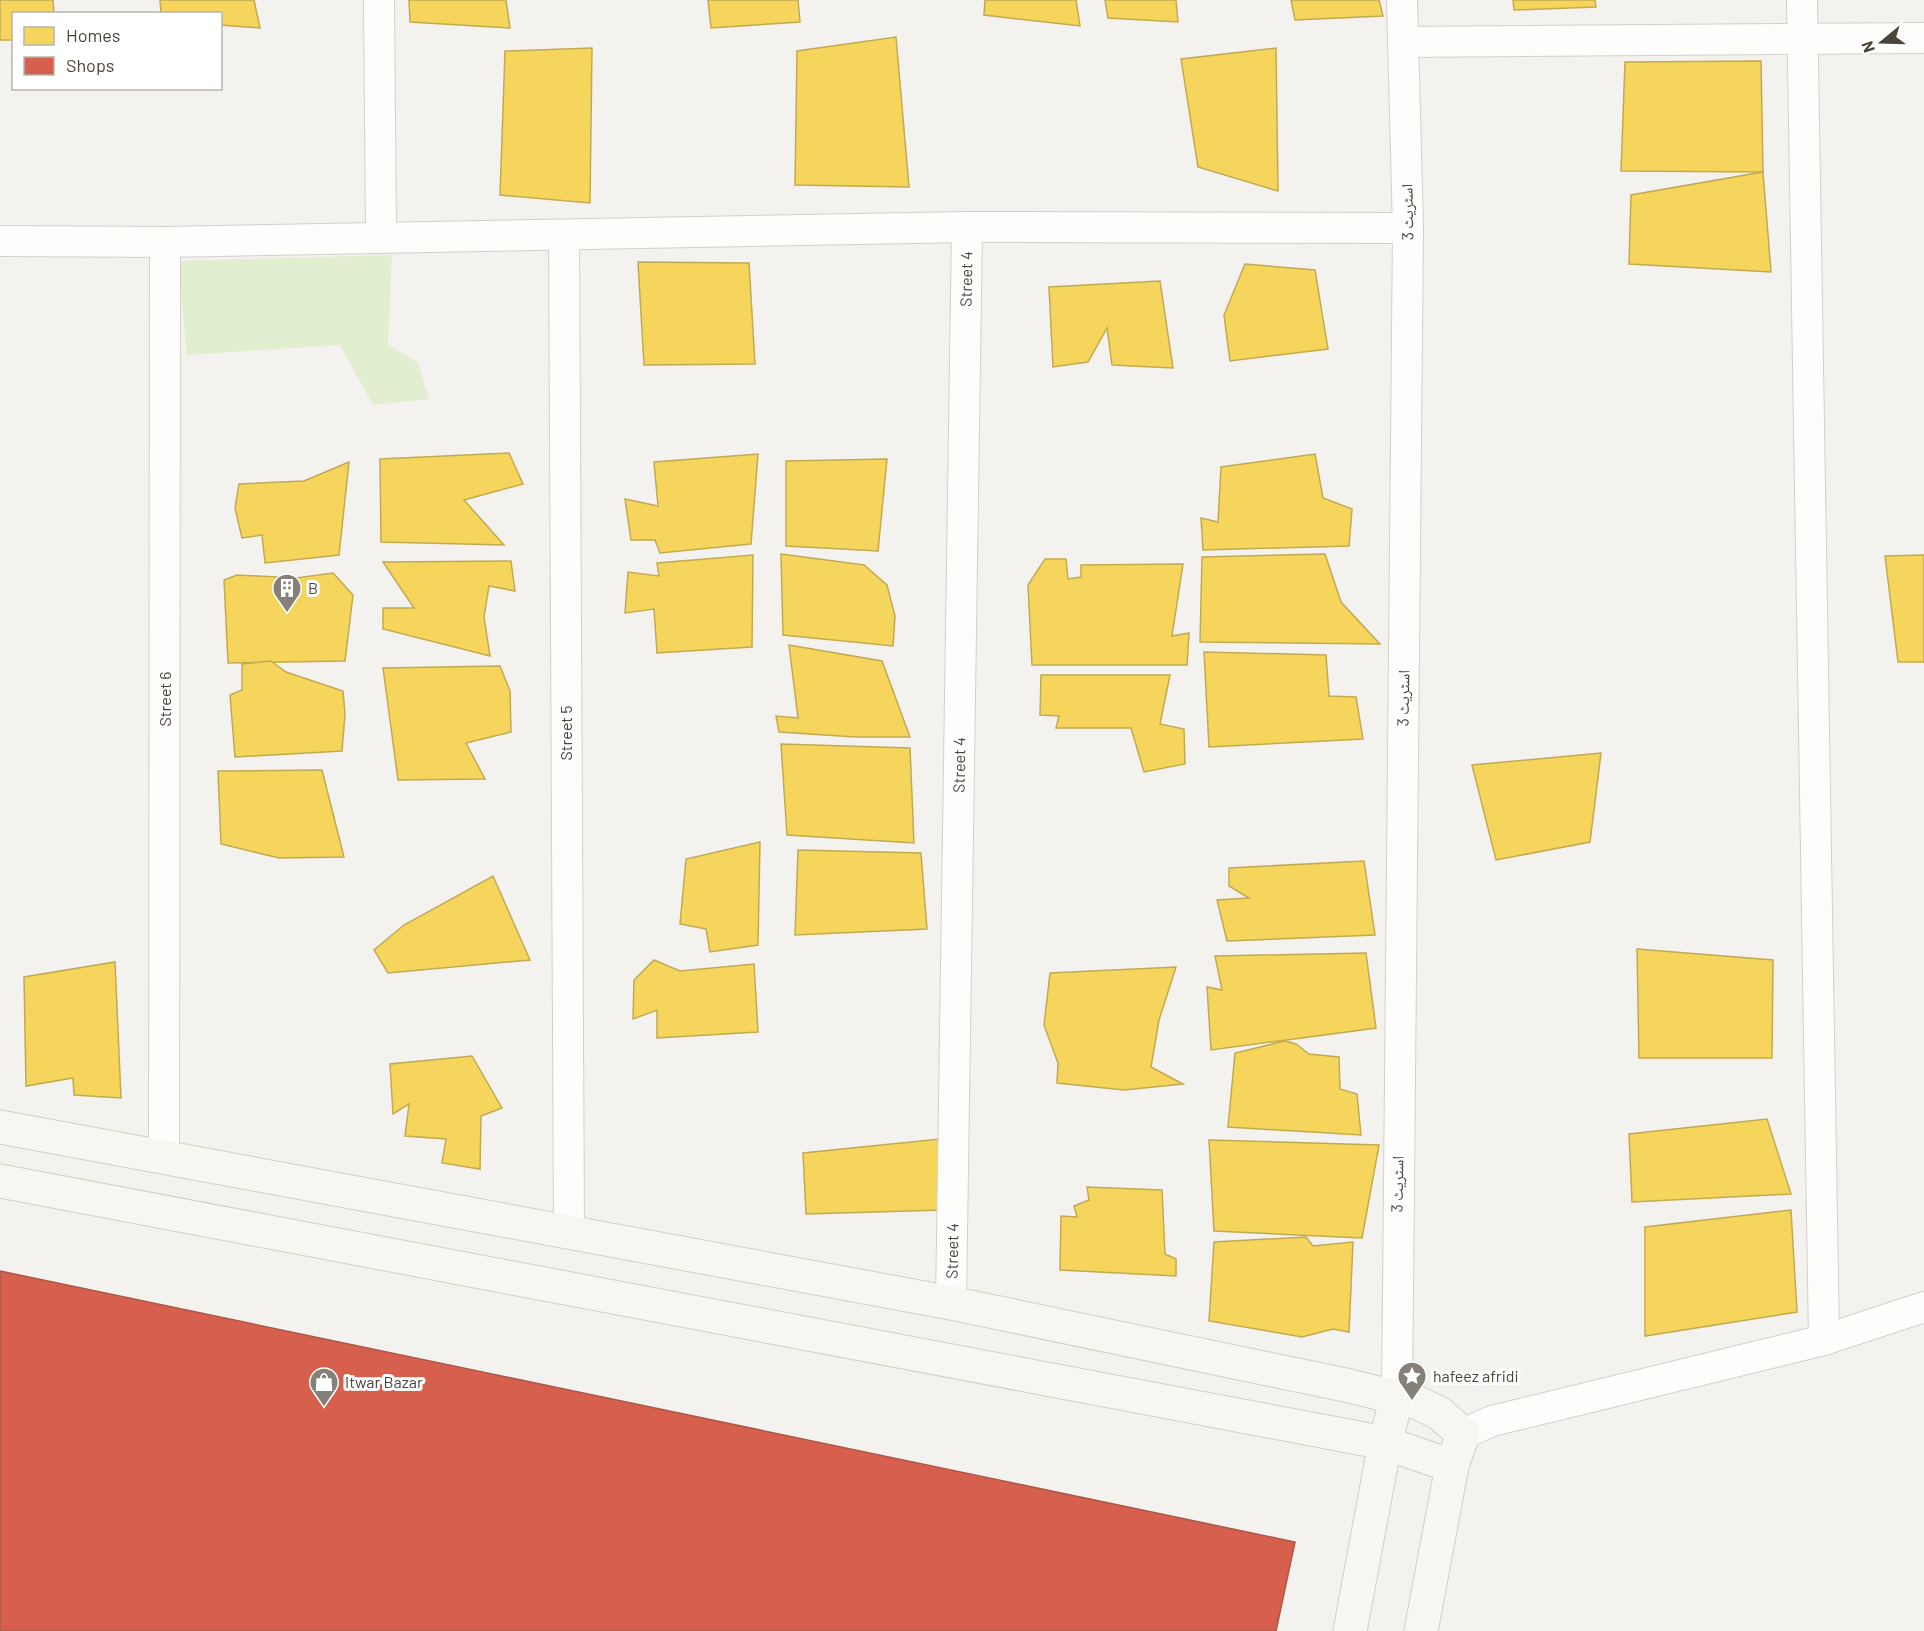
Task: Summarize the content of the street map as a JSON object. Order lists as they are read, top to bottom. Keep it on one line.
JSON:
{"streets":{"street":["اسٹریٹ 3","Street 4","Street 6","Street 5"]},"places":{"building":["B"],"place":["hafeez afridi"],"shop":["Itwar Bazar"]},"legend":["Homes","Shops"],"north":"left"}
